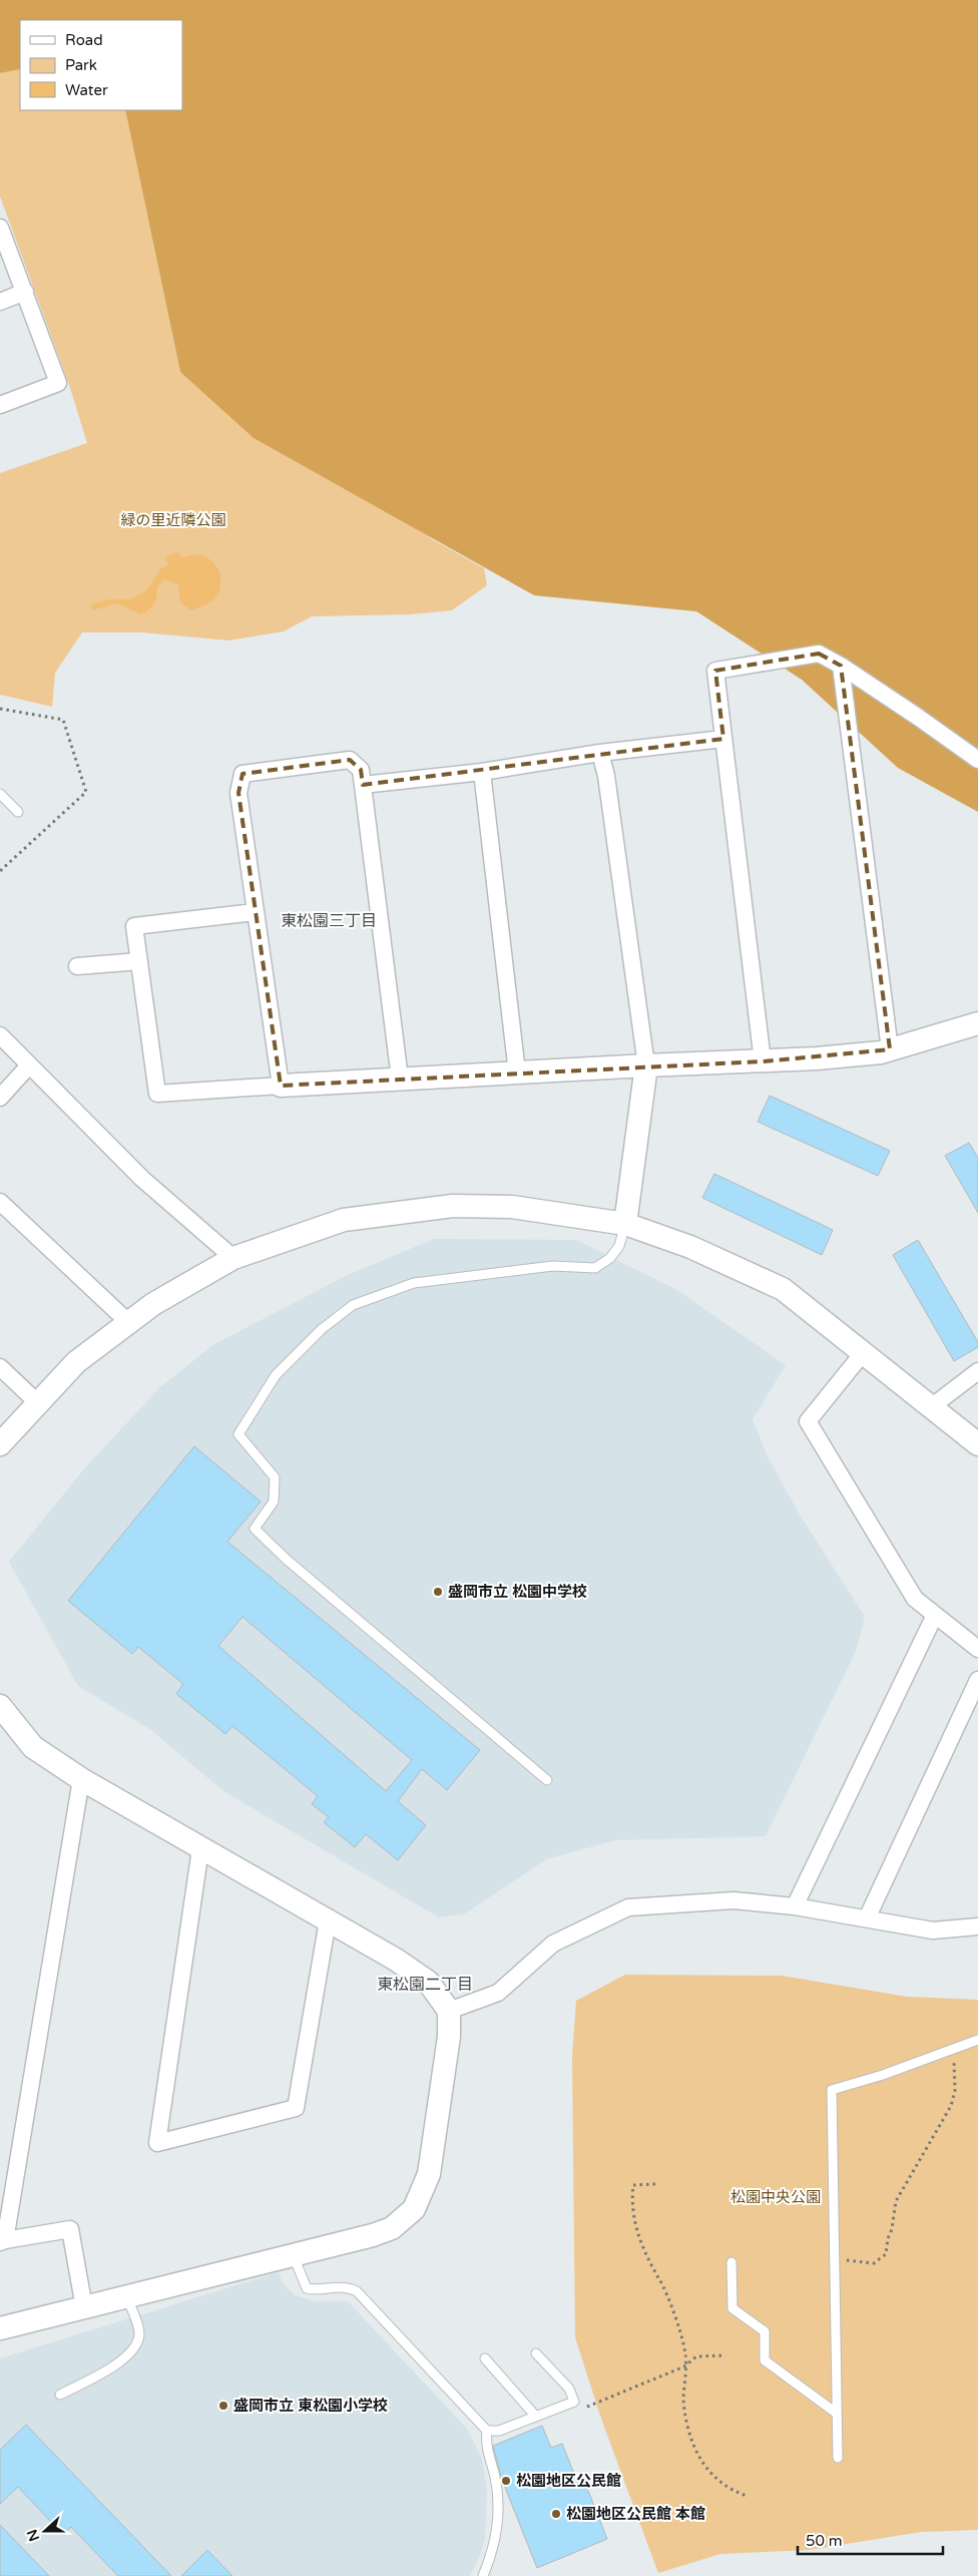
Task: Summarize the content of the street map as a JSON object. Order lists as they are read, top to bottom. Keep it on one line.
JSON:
{"districts":["東松園三丁目","東松園二丁目"],"parks":["緑の里近隣公園","松園中央公園"],"places":["盛岡市立 松園中学校","盛岡市立 東松園小学校","松園地区公民館","松園地区公民館 本館"],"legend":["Road","Park","Water"],"scale_bar":"50 m","north":"left"}
